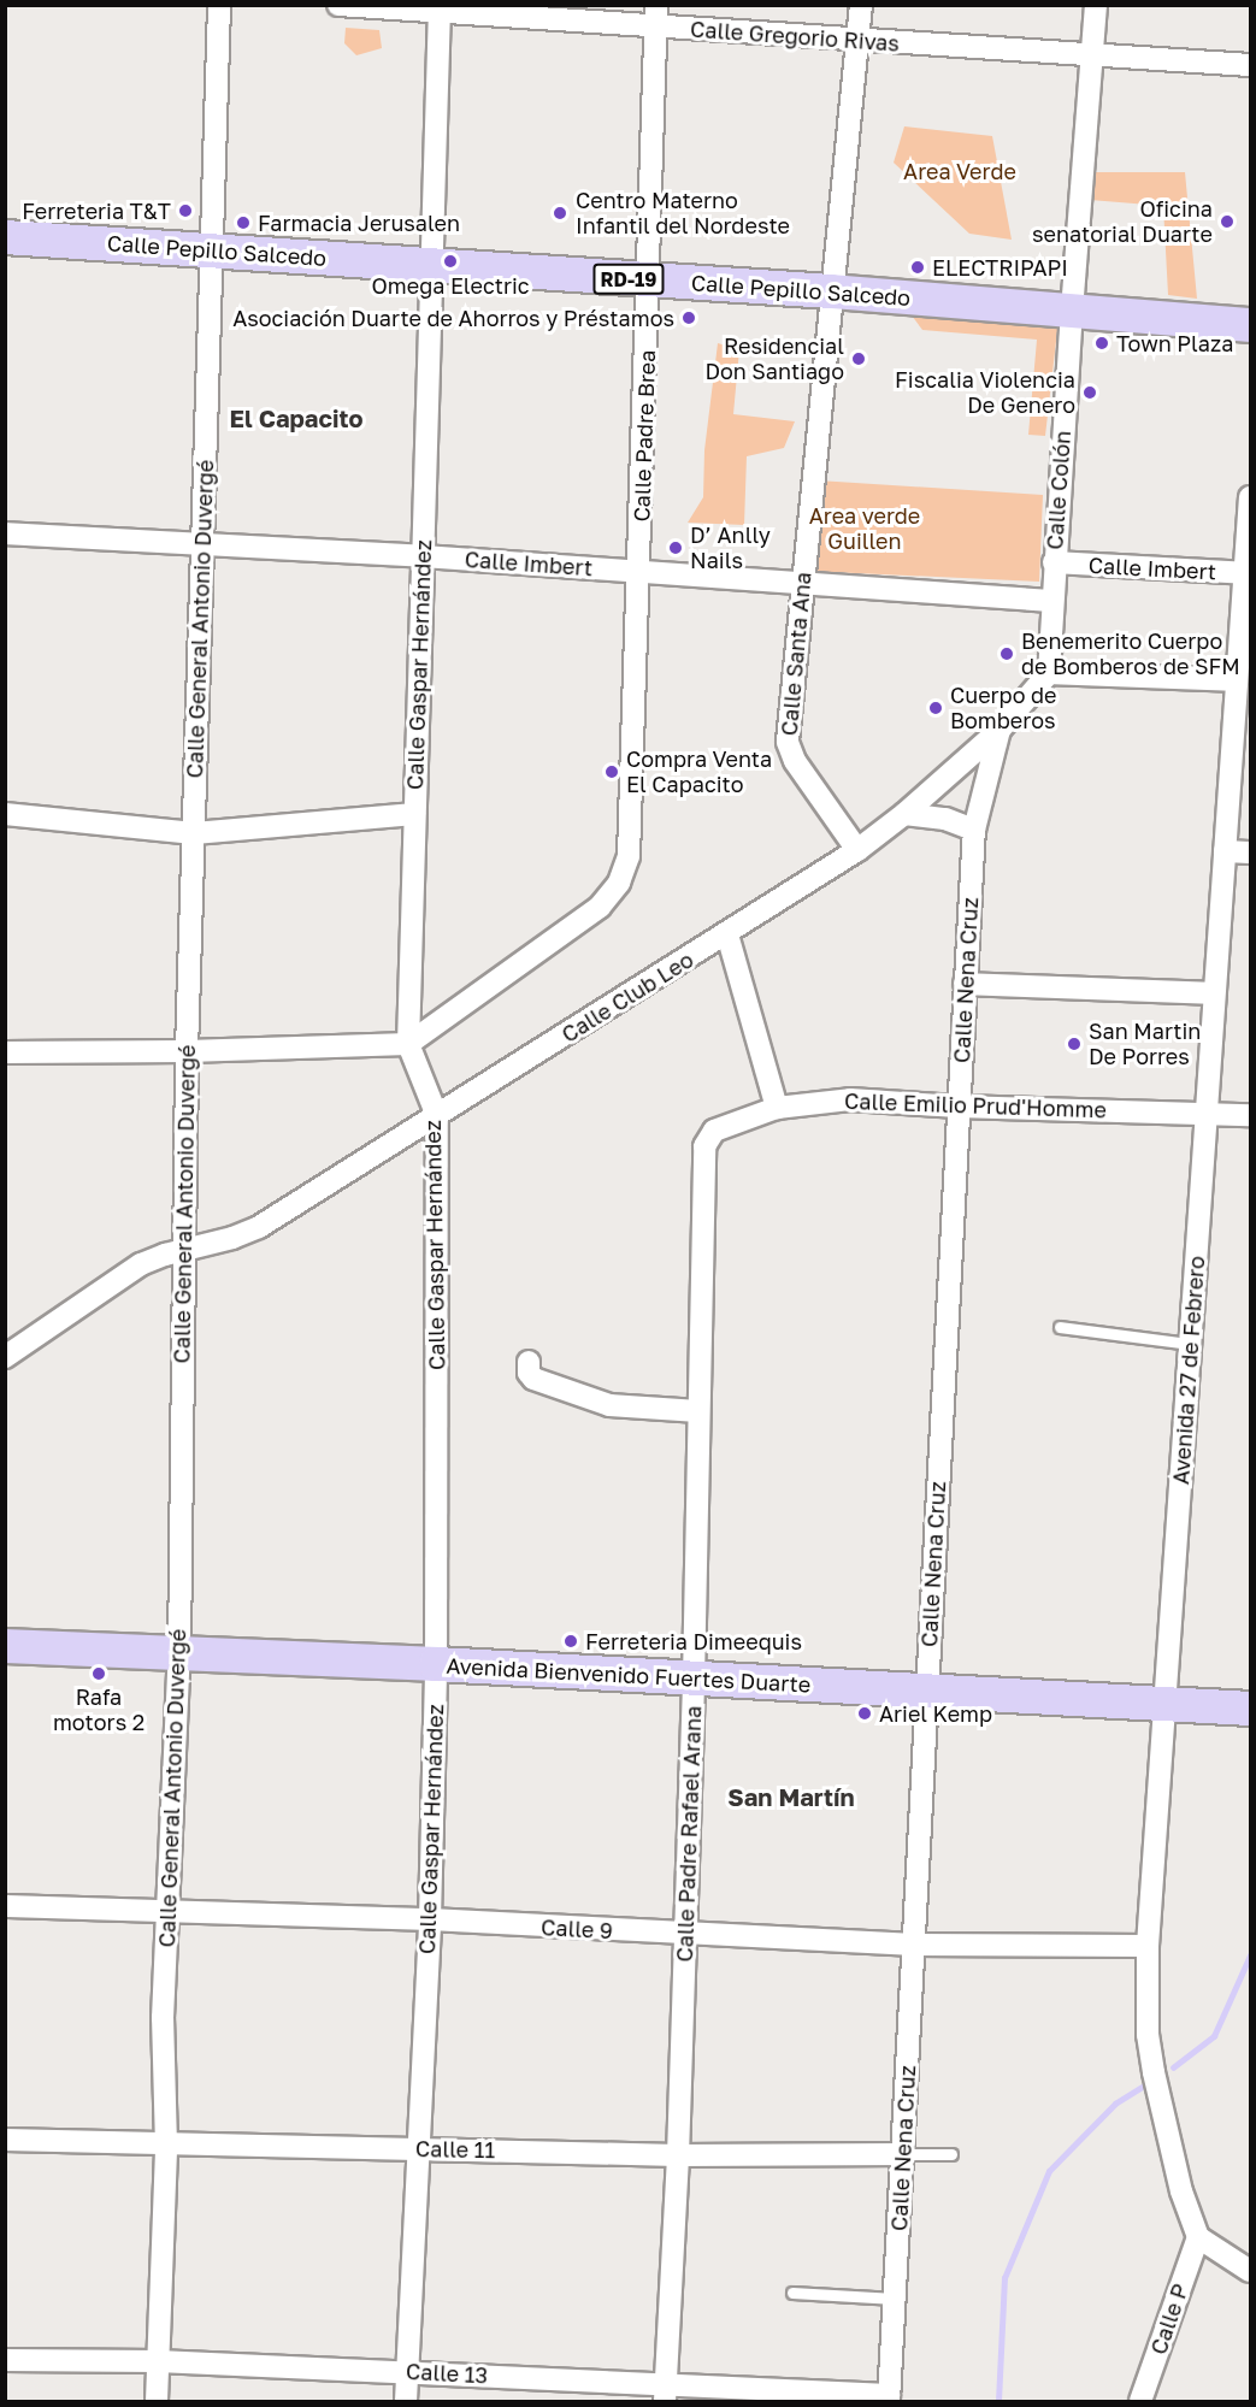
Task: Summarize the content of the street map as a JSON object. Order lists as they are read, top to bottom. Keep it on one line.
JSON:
{"streets":{"main road":["Calle Pepillo Salcedo","RD-19","Avenida Bienvenido Fuertes Duarte"],"street":["Calle Gregorio Rivas","Calle Padre Brea","Calle Colón","Calle Imbert","Calle General Antonio Duvergé","Calle Santa Ana","Calle Gaspar Hernández","Calle Nena Cruz","Calle Club Leo","Calle Emilio Prud'Homme","Avenida 27 de Febrero","Calle Padre Rafael Arana","Calle 9","Calle 11","Calle P","Calle 13"]},"crossings":[["Calle Gregorio Rivas","Calle Padre Brea"],["Calle Gregorio Rivas","Calle Colón"],["Calle Gregorio Rivas","Calle Santa Ana"],["Calle Gregorio Rivas","Calle Gaspar Hernández"],["Calle Pepillo Salcedo","Calle Padre Brea"],["Calle Pepillo Salcedo","Calle Colón"],["Calle Pepillo Salcedo","Calle General Antonio Duvergé"],["Calle Pepillo Salcedo","Calle Santa Ana"],["Calle Pepillo Salcedo","Calle Gaspar Hernández"],["Calle Padre Brea","Calle Imbert"],["Calle Padre Brea","Calle Gaspar Hernández"],["Calle Colón","Calle Imbert"],["Calle Colón","Calle Club Leo"],["Calle Imbert","Calle General Antonio Duvergé"],["Calle Imbert","Calle Santa Ana"],["Calle Imbert","Calle Gaspar Hernández"],["Calle Imbert","Avenida 27 de Febrero"],["Calle General Antonio Duvergé","Calle Club Leo"],["Calle General Antonio Duvergé","Avenida Bienvenido Fuertes Duarte"],["Calle General Antonio Duvergé","Calle 9"],["Calle General Antonio Duvergé","Calle 11"],["Calle General Antonio Duvergé","Calle 13"],["Calle Santa Ana","Calle Club Leo"],["Calle Gaspar Hernández","Calle Club Leo"],["Calle Gaspar Hernández","Avenida Bienvenido Fuertes Duarte"],["Calle Gaspar Hernández","Calle 9"],["Calle Gaspar Hernández","Calle 11"],["Calle Gaspar Hernández","Calle 13"],["Calle Nena Cruz","Calle Club Leo"],["Calle Nena Cruz","Calle Emilio Prud'Homme"],["Calle Nena Cruz","Avenida Bienvenido Fuertes Duarte"],["Calle Nena Cruz","Calle 9"],["Calle Nena Cruz","Calle 11"],["Calle Nena Cruz","Calle 13"],["Calle Emilio Prud'Homme","Avenida 27 de Febrero"],["Calle Emilio Prud'Homme","Calle Padre Rafael Arana"],["Avenida 27 de Febrero","Avenida Bienvenido Fuertes Duarte"],["Avenida 27 de Febrero","Calle 9"],["Avenida 27 de Febrero","Calle P"],["Avenida Bienvenido Fuertes Duarte","Calle Padre Rafael Arana"],["Calle Padre Rafael Arana","Calle 9"],["Calle Padre Rafael Arana","Calle 11"],["Calle Padre Rafael Arana","Calle 13"]],"districts":["El Capacito","San Martín"],"parks":["Area Verde","Area verde Guillen"],"places":["Ferreteria T&T","Centro Materno Infantil del Nordeste","Oficina senatorial Duarte","Farmacia Jerusalen","Omega Electric","ELECTRIPAPI","Asociación Duarte de Ahorros y Préstamos","Town Plaza","Residencial Don Santiago","Fiscalia Violencia De Genero","D’ Anlly Nails","Benemerito Cuerpo de Bomberos de SFM","Cuerpo de Bomberos","Compra Venta El Capacito","San Martin De Porres","Ferreteria Dimeequis","Rafa motors 2","Ariel Kemp"]}
